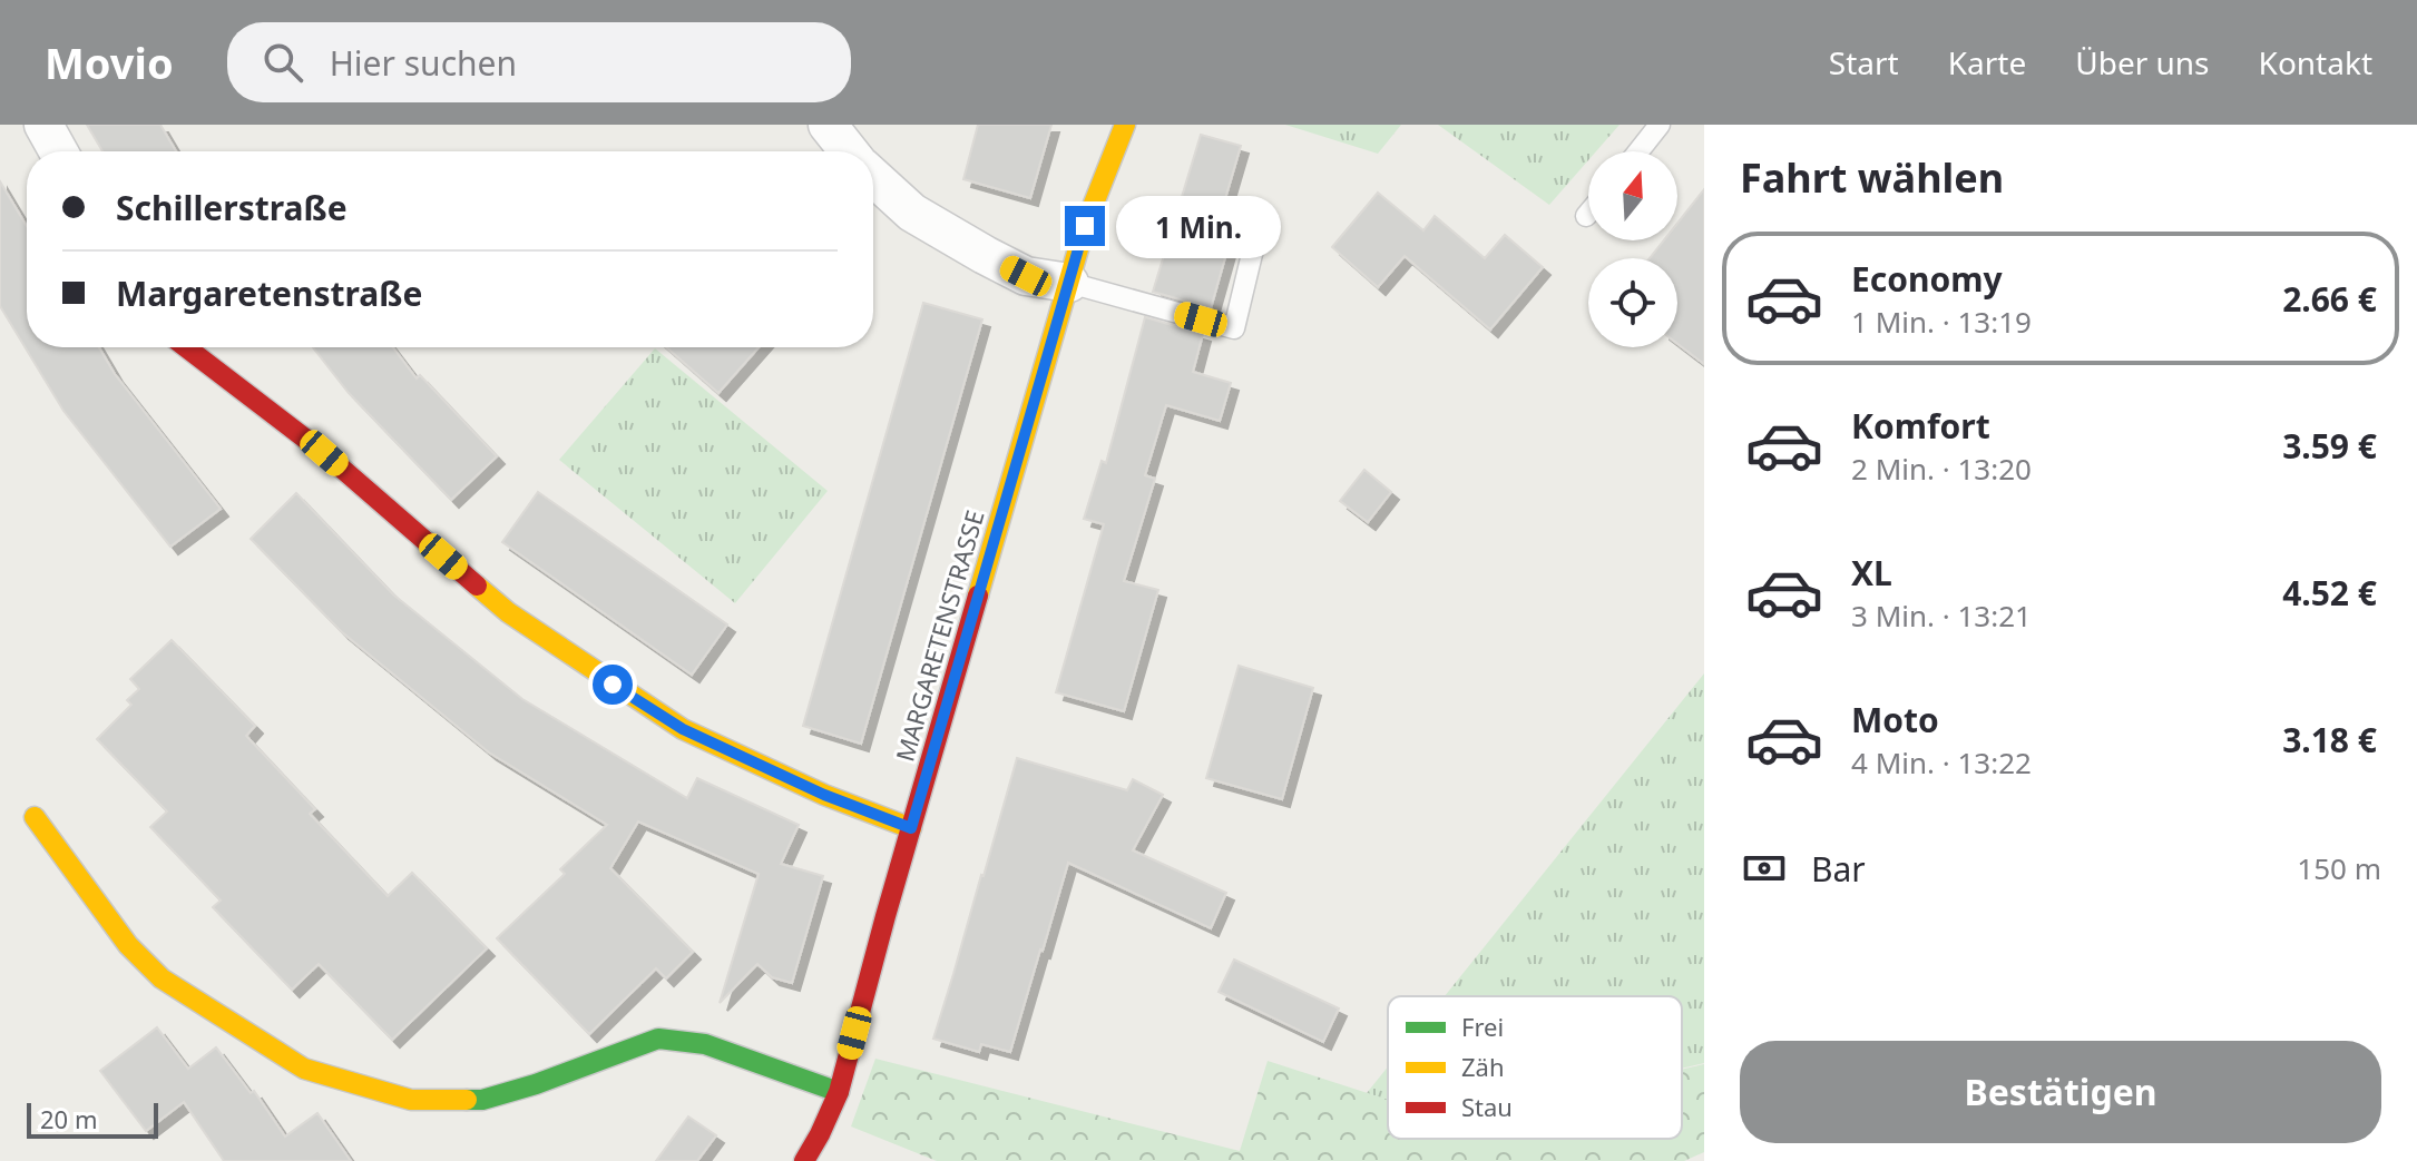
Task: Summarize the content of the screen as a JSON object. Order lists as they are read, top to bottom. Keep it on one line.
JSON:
{"streets":{"street":["MARGARETENSTRASSE"]},"legend":["Frei","Zäh","Stau"],"scale_bar":"20 m","north":"top","page":{"header":"Movio","search":"Hier suchen","nav":["Start","Karte","Über uns","Kontakt"],"heading":"Fahrt wählen","banner":["Schillerstraße","Margaretenstraße"],"bubble":"1 Min.","list":[{"name":"Economy","note":"1 Min. · 13:19","value":"2.66 €"},{"name":"Komfort","note":"2 Min. · 13:20","value":"3.59 €"},{"name":"XL","note":"3 Min. · 13:21","value":"4.52 €"},{"name":"Moto","note":"4 Min. · 13:22","value":"3.18 €"}],"pay":["Bar","150 m"],"buttons":"Bestätigen","scale":"20 m"}}
